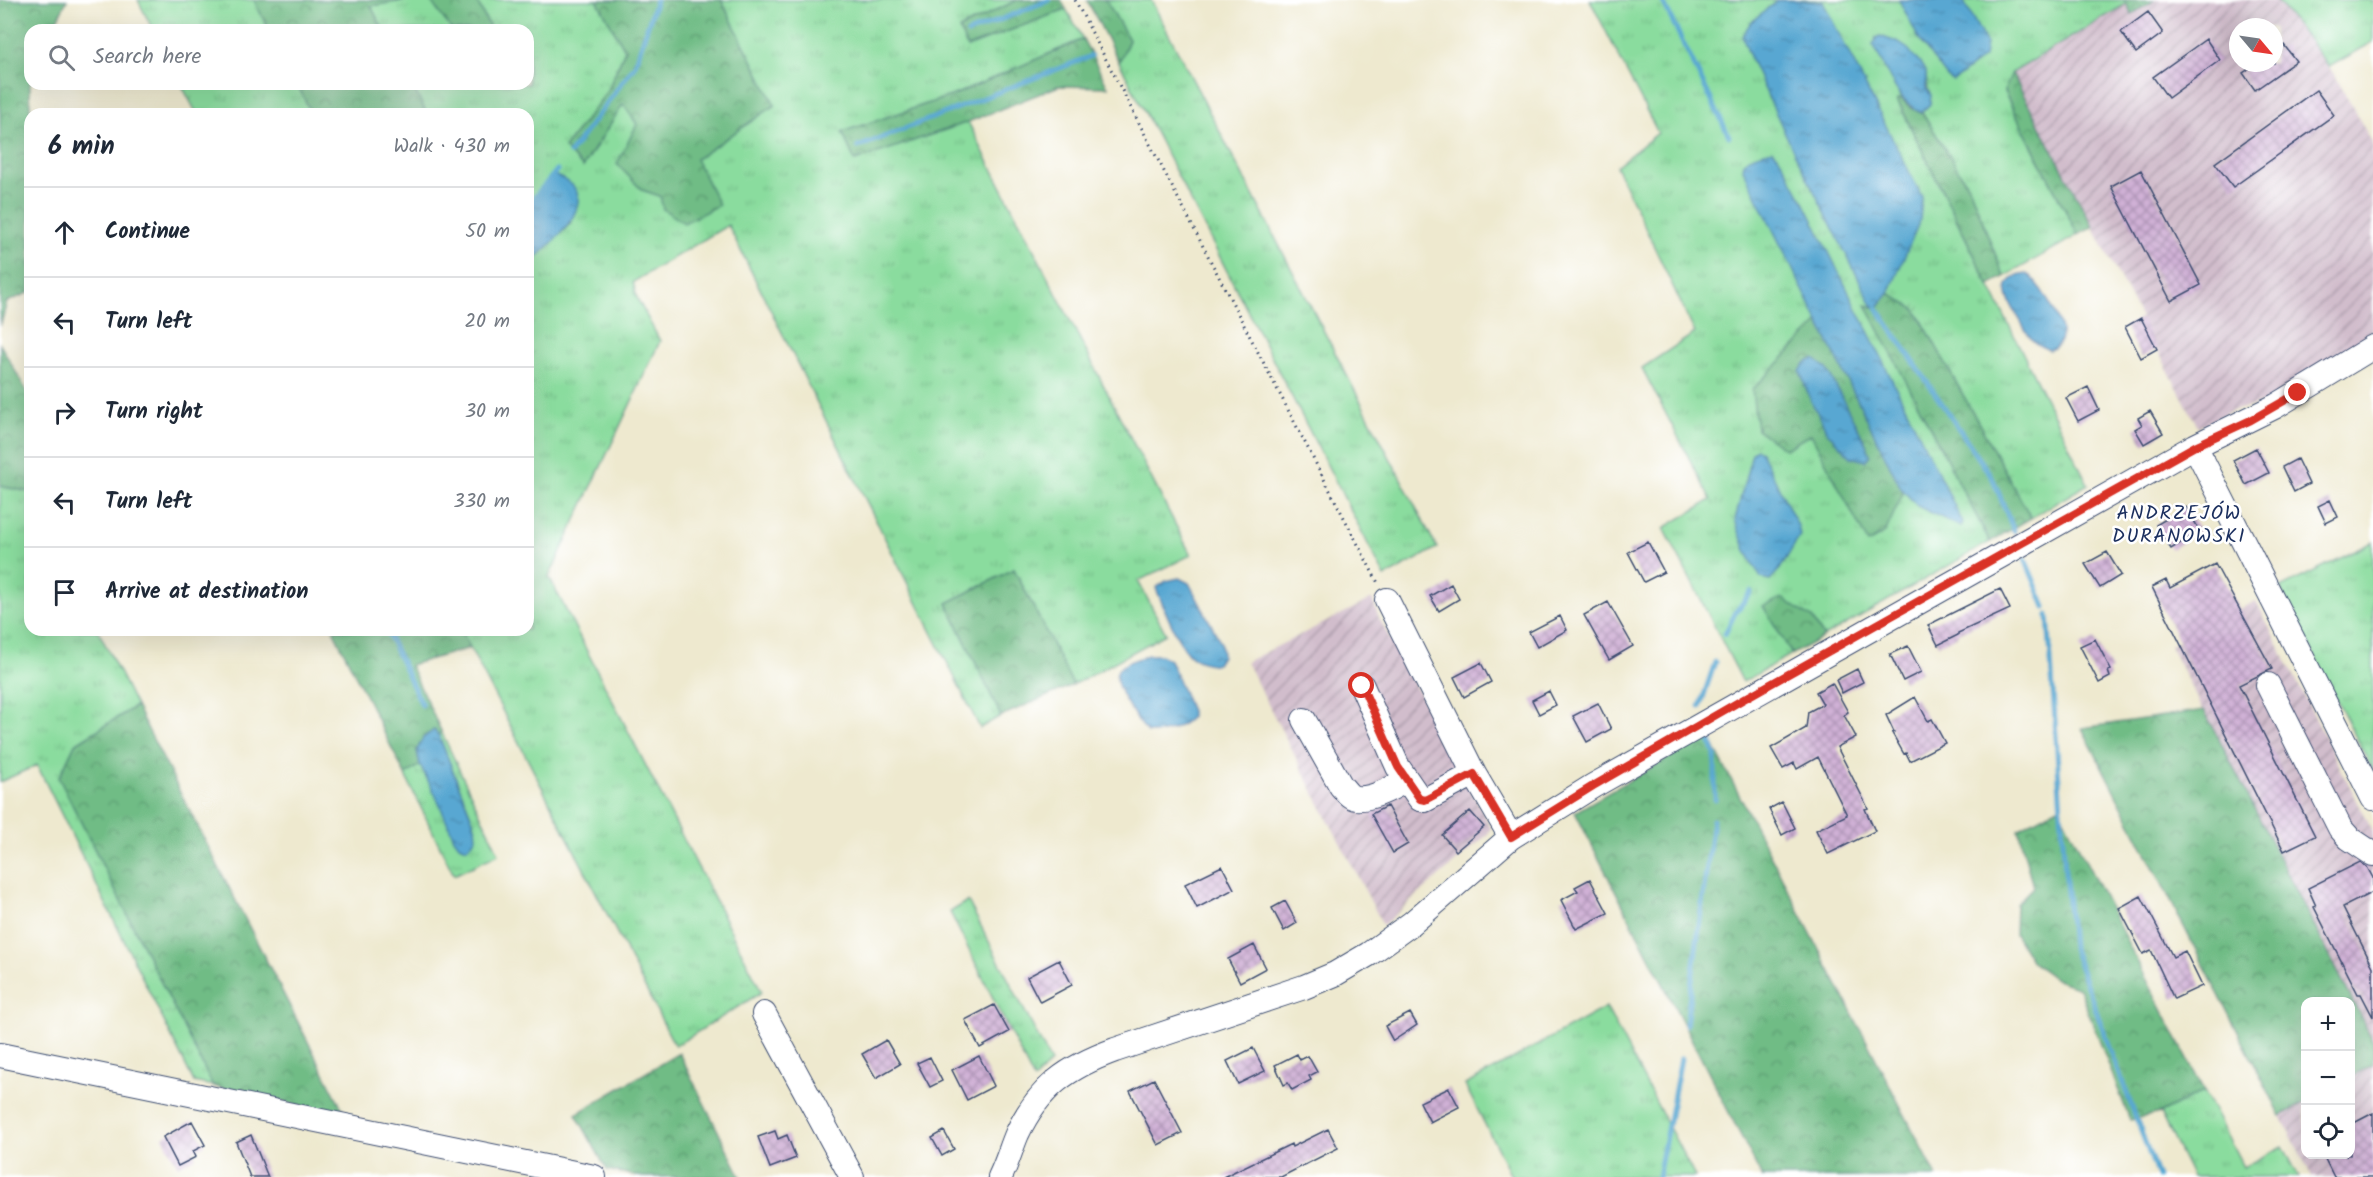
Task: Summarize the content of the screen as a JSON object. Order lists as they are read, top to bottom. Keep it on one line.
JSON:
{"districts":["ANDRZEJÓW DURANOWSKI"],"north":"bottom right","page":{"search":"Search here","heading":["6 min","Walk · 430 m"],"list":[["Continue","50 m"],["Turn left","20 m"],["Turn right","30 m"],["Turn left","330 m"],"Arrive at destination"],"map_buttons":["+","−"]}}
